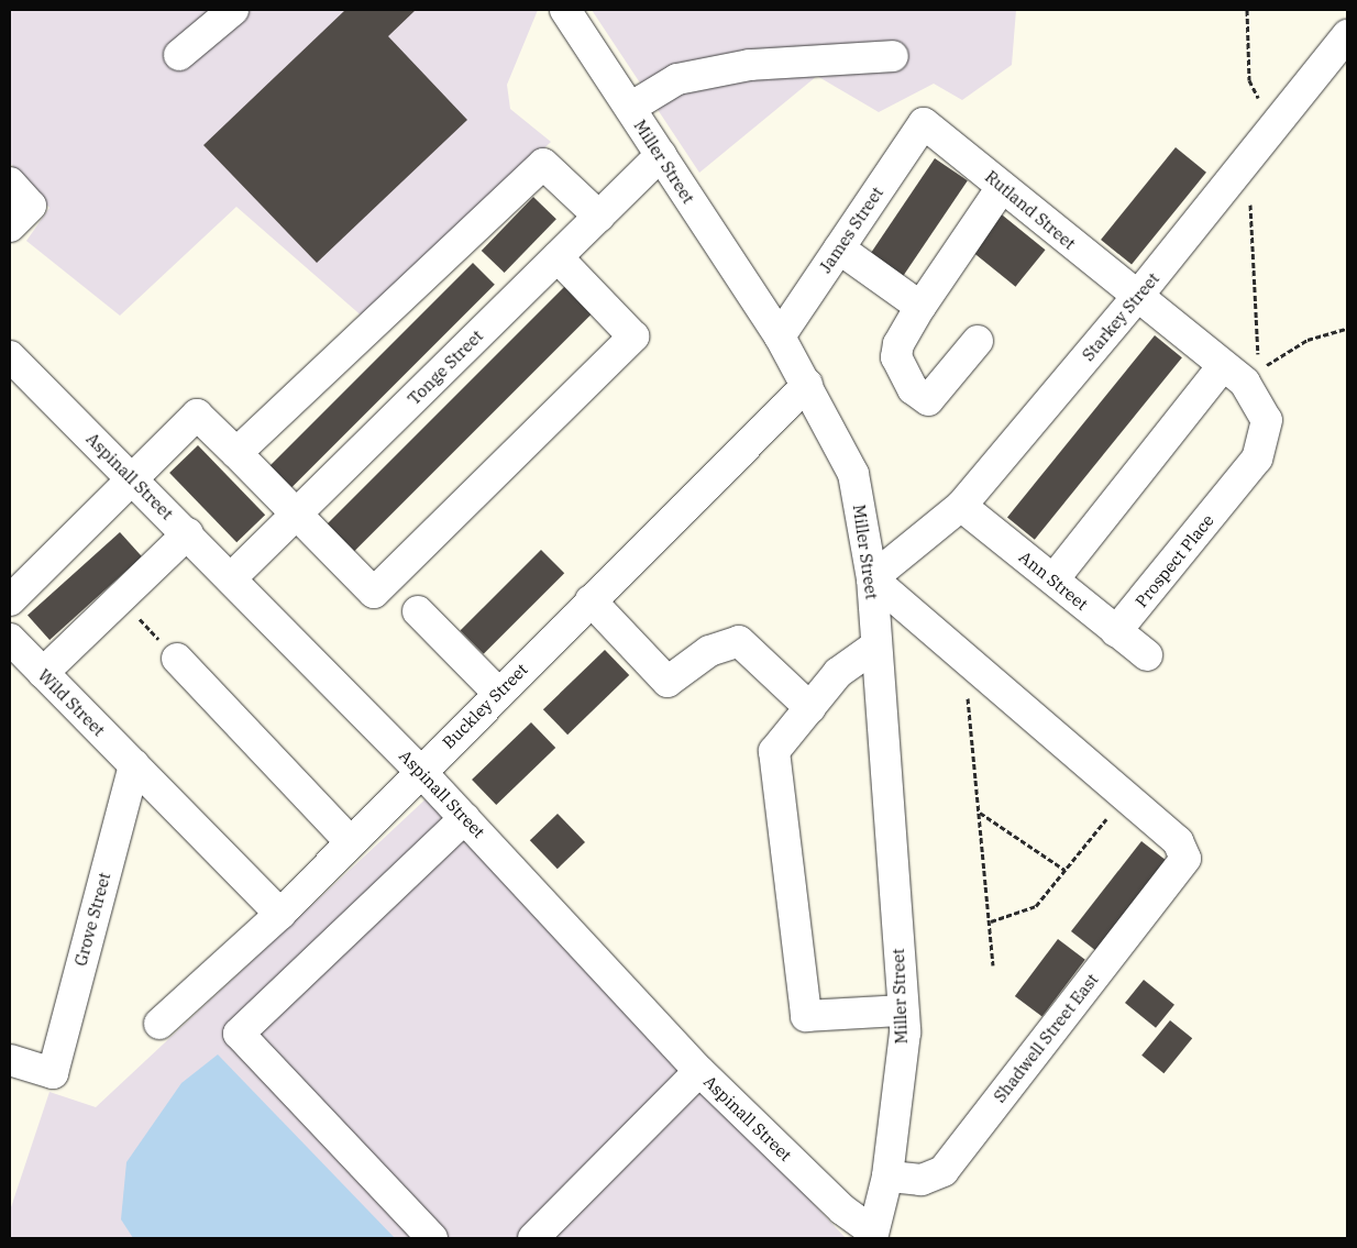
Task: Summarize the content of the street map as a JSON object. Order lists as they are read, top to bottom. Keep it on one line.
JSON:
{"streets":{"street":["Miller Street","Rutland Street","James Street","Starkey Street","Tonge Street","Aspinall Street","Prospect Place","Ann Street","Wild Street","Buckley Street","Grove Street","Shadwell Street East"]},"crossings":[["Miller Street","James Street"],["Miller Street","Starkey Street"],["Miller Street","Tonge Street"],["Miller Street","Aspinall Street"],["Miller Street","Buckley Street"],["Miller Street","Shadwell Street East"],["Rutland Street","James Street"],["Rutland Street","Starkey Street"],["Rutland Street","Prospect Place"],["Starkey Street","Ann Street"],["Tonge Street","Aspinall Street"],["Aspinall Street","Buckley Street"],["Prospect Place","Ann Street"],["Wild Street","Buckley Street"],["Wild Street","Grove Street"]]}
